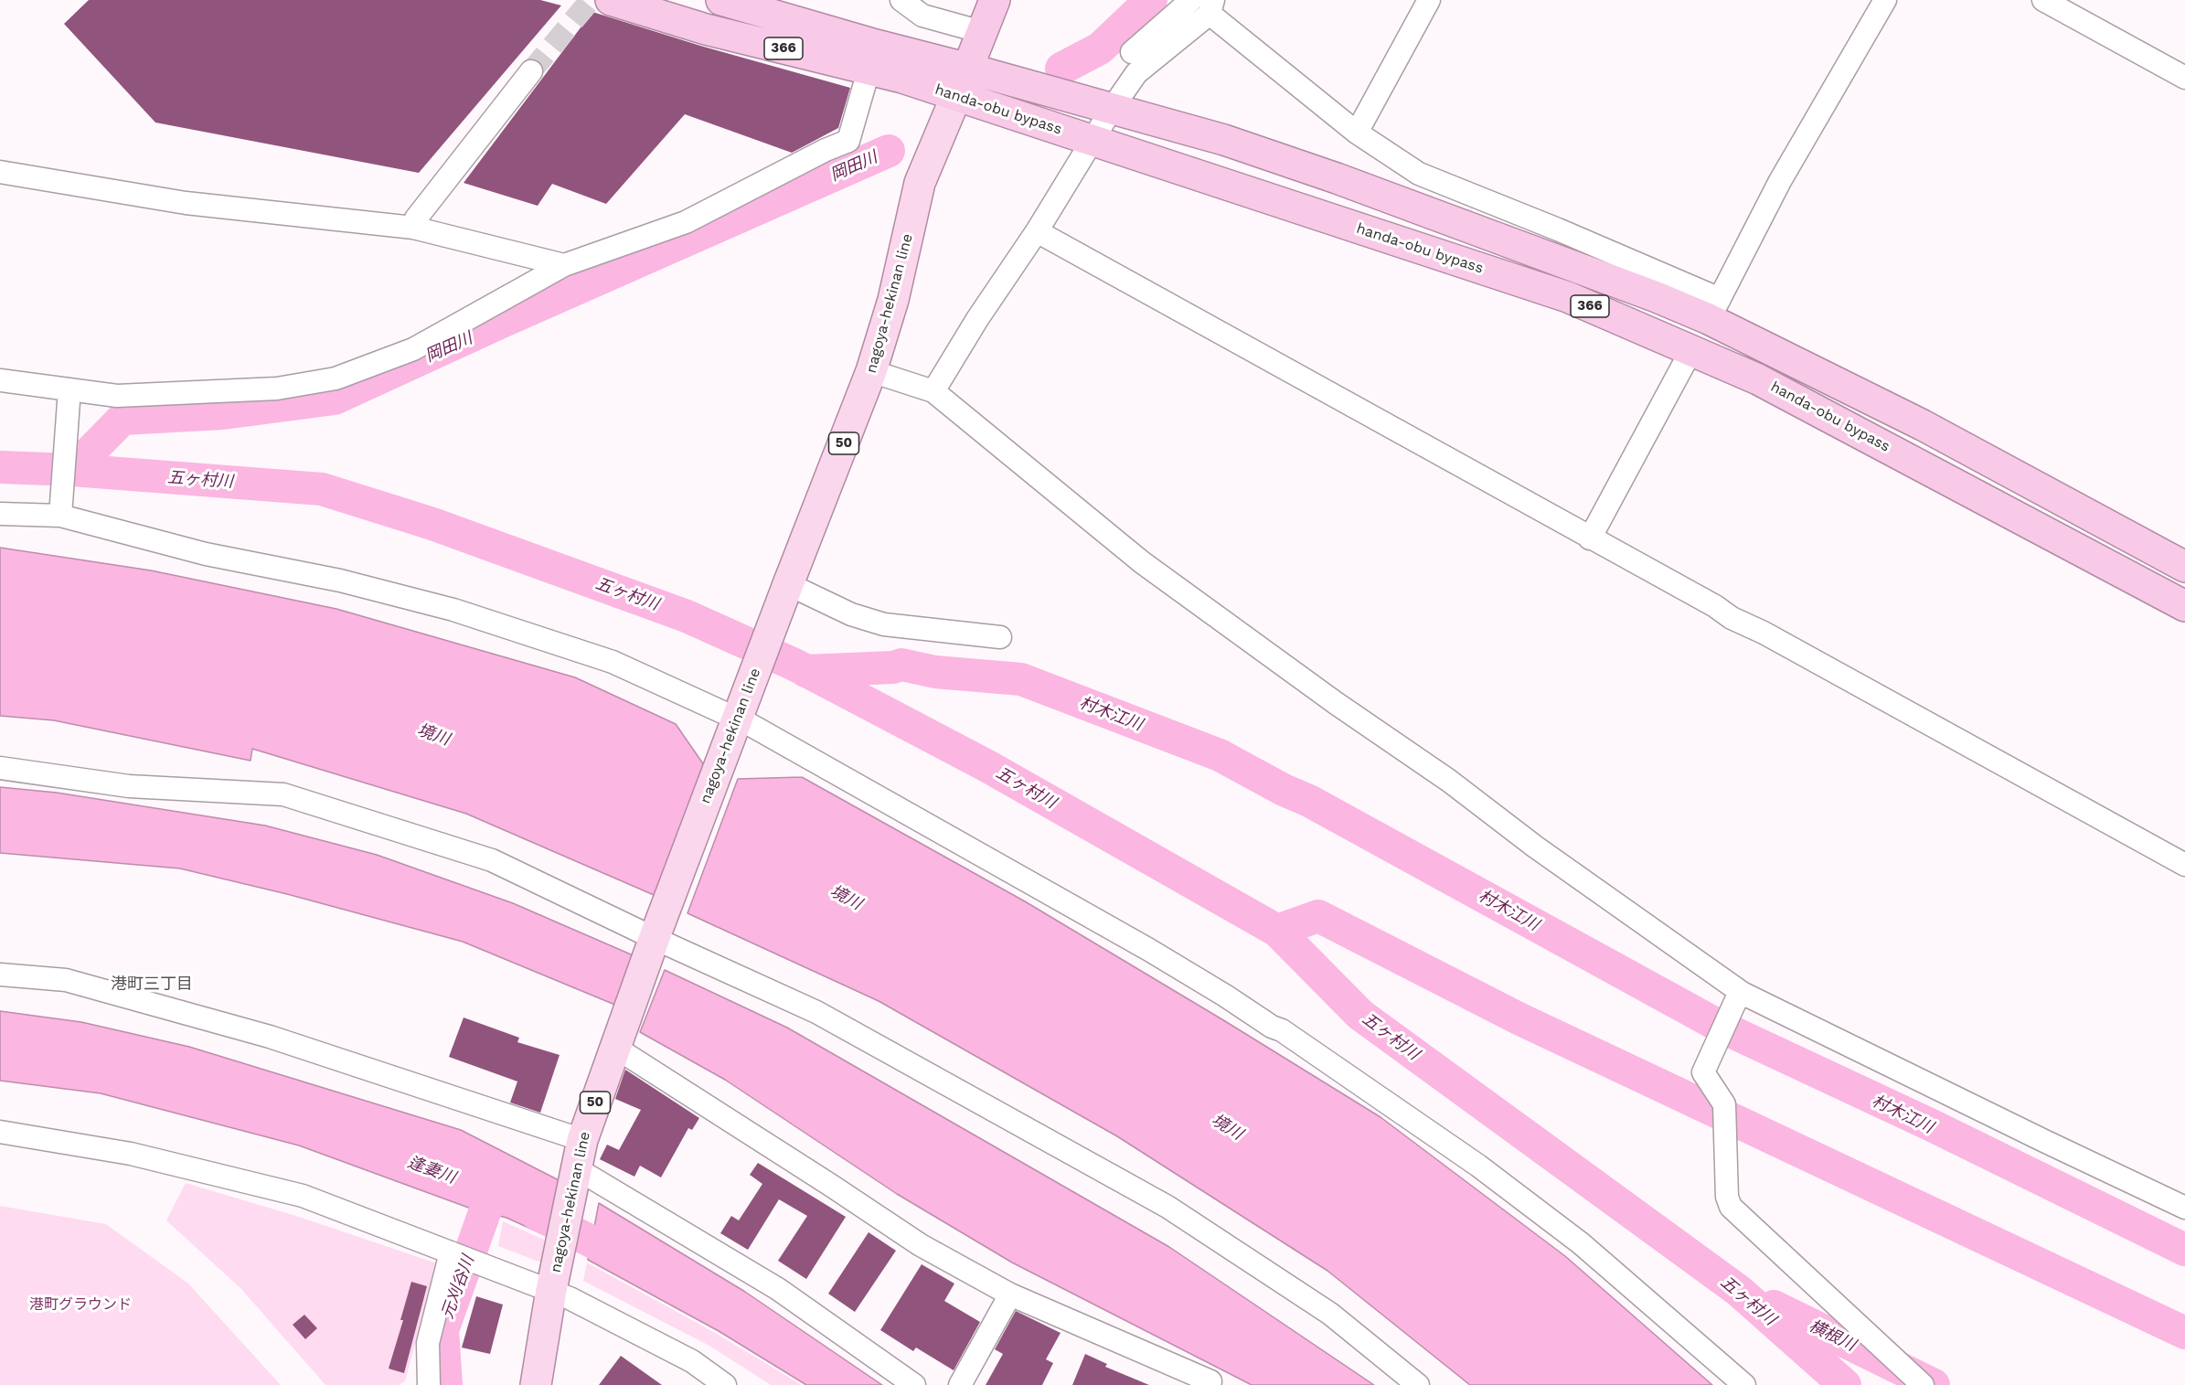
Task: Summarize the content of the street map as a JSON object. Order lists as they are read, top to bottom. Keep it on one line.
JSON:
{"streets":{"highway":["366","handa-obu bypass"],"main road":["nagoya-hekinan line","50"]},"crossings":[["handa-obu bypass","nagoya-hekinan line"]],"districts":["港町三丁目"],"water":["岡田川","五ヶ村川","村木江川","境川","逢妻川","元刈谷川","横根川"],"parks":["港町グラウンド"]}
